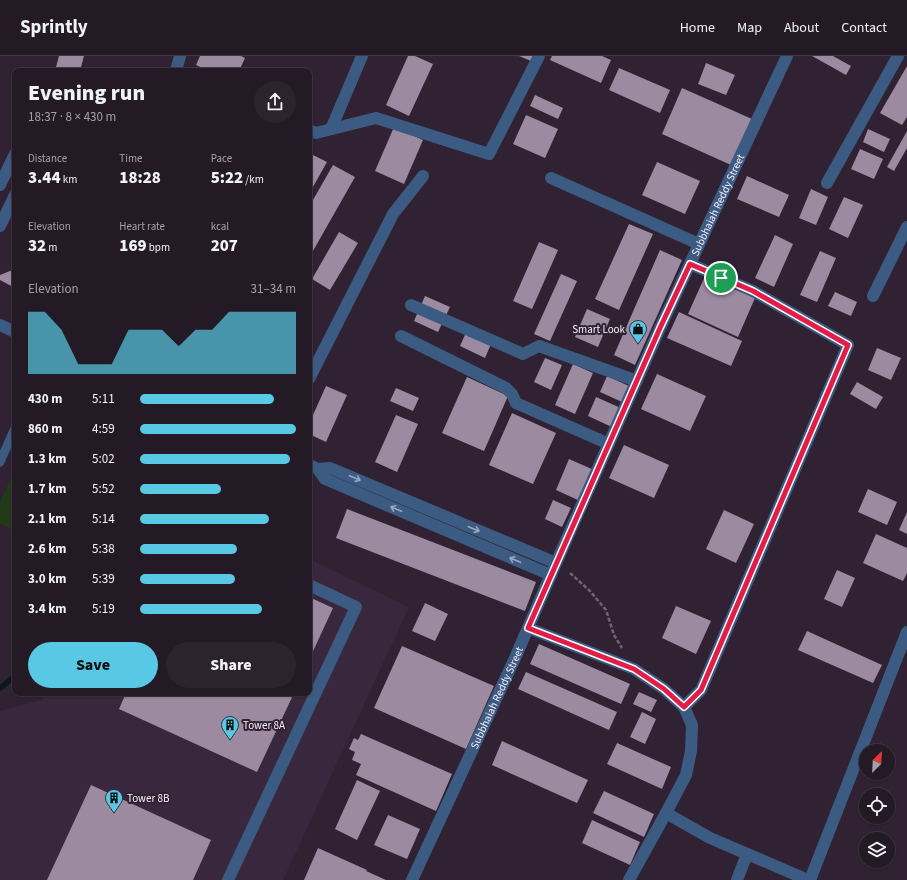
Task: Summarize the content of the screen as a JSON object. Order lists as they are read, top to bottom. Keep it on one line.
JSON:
{"streets":{"street":["Subbhaiah Reddy Street"]},"places":{"shop":["Smart Look"],"building":["Tower 8A","Tower 8B"]},"north":"top right","page":{"header":"Sprintly","nav":["Home","Map","About","Contact"],"heading":["Evening run","18:37 · 8 × 430 m"],"stats":[["Distance","3.44 km"],["Time","18:28"],["Pace","5:22 /km"],["Elevation","32 m"],["Heart rate","169 bpm"],["kcal","207"]],"chart":["Elevation","31–34 m"],"list":[{"name":"430 m","note":"5:11"},{"name":"860 m","note":"4:59"},{"name":"1.3 km","note":"5:02"},{"name":"1.7 km","note":"5:52"},{"name":"2.1 km","note":"5:14"},{"name":"2.6 km","note":"5:38"},{"name":"3.0 km","note":"5:39"},{"name":"3.4 km","note":"5:19"}],"buttons":["Save","Share"]}}
